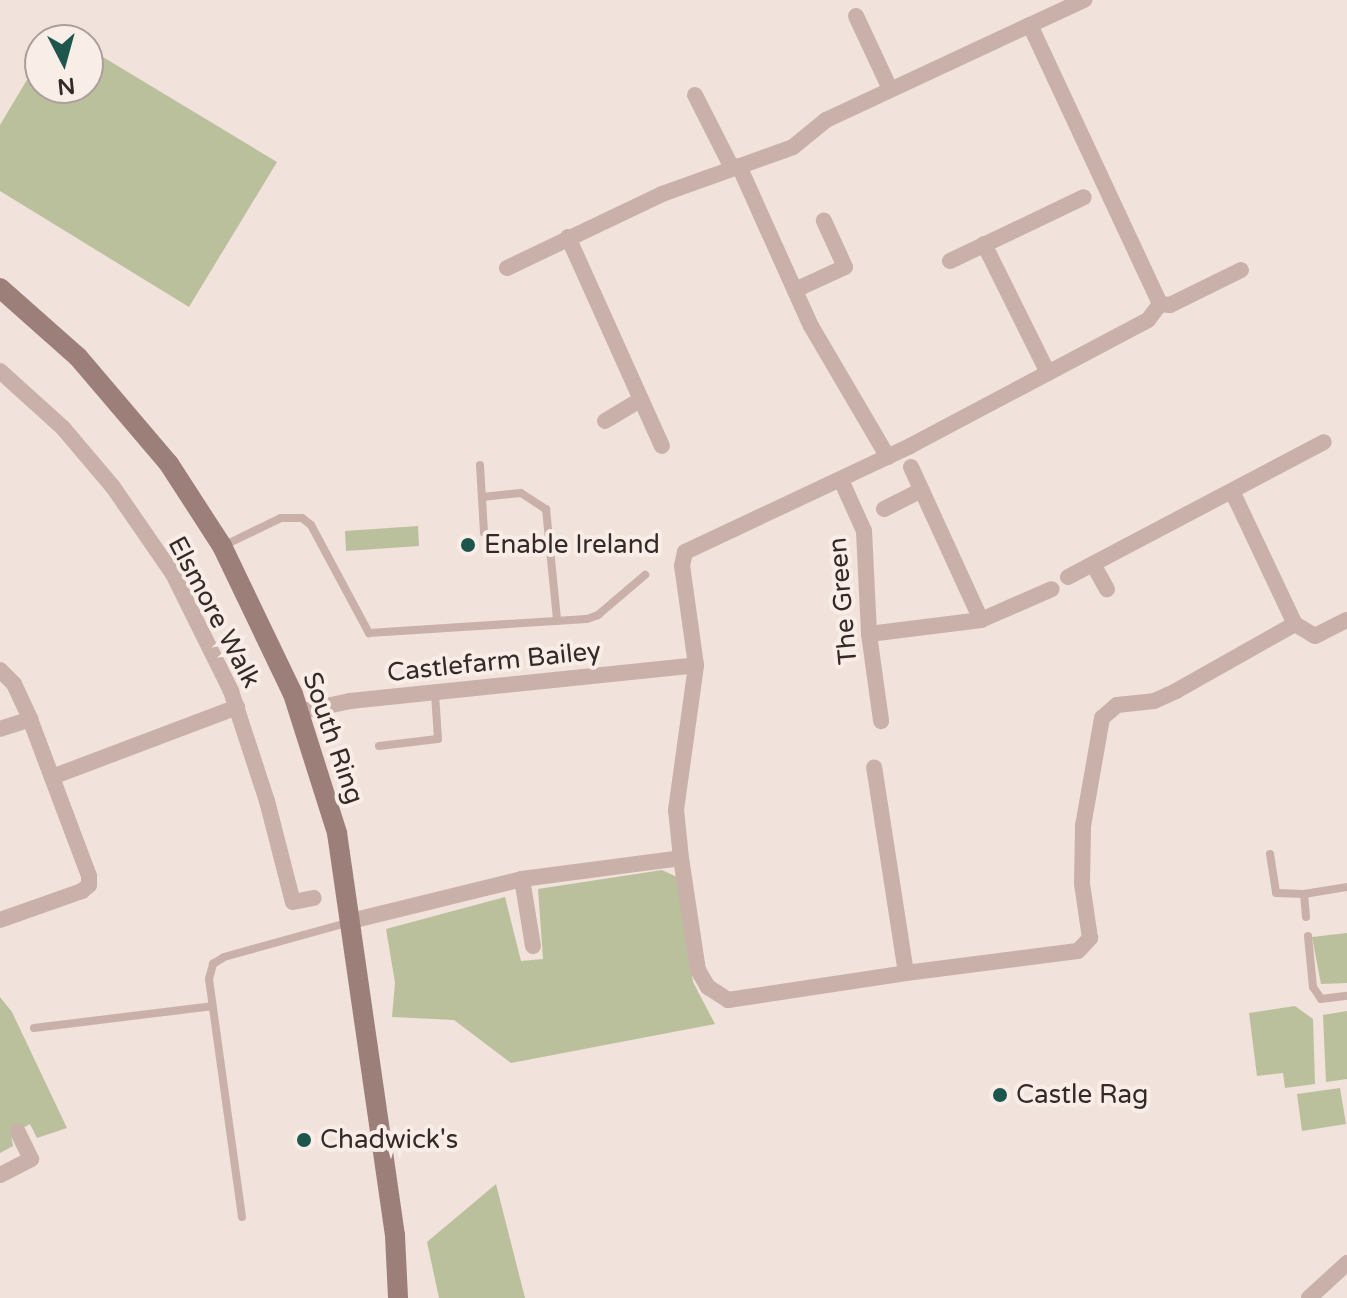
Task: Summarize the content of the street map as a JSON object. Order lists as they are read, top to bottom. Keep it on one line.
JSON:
{"streets":{"main road":["South Ring"],"street":["The Green","Elsmore Walk","Castlefarm Bailey"]},"crossings":[["Castlefarm Bailey","South Ring"]],"places":["Enable Ireland","Castle Rag","Chadwick's"],"north":"bottom"}
